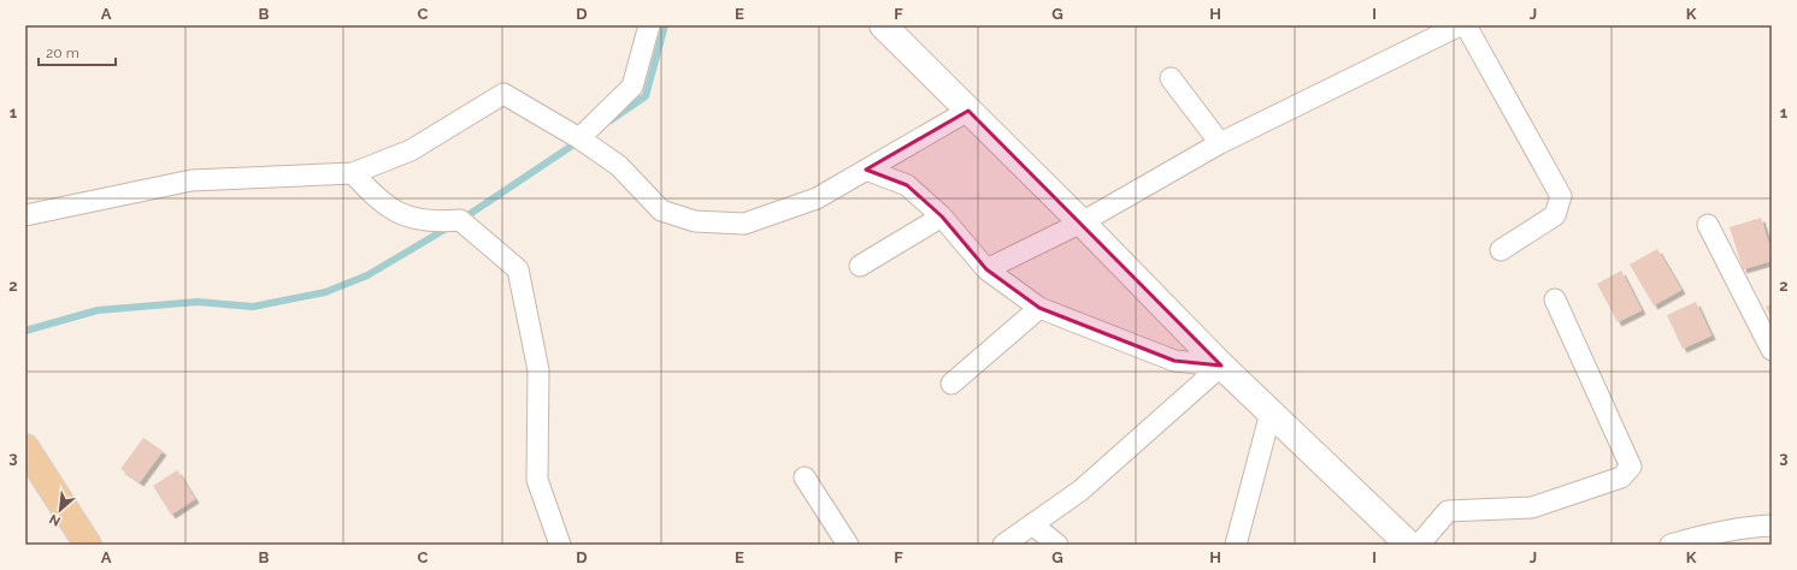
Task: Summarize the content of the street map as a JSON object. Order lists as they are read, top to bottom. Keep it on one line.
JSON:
{"scale_bar":"20 m","north":"bottom left","grid":{"columns":["A","B","C","D","E","F","G","H","I","J","K"],"rows":["1","2","3"]}}
